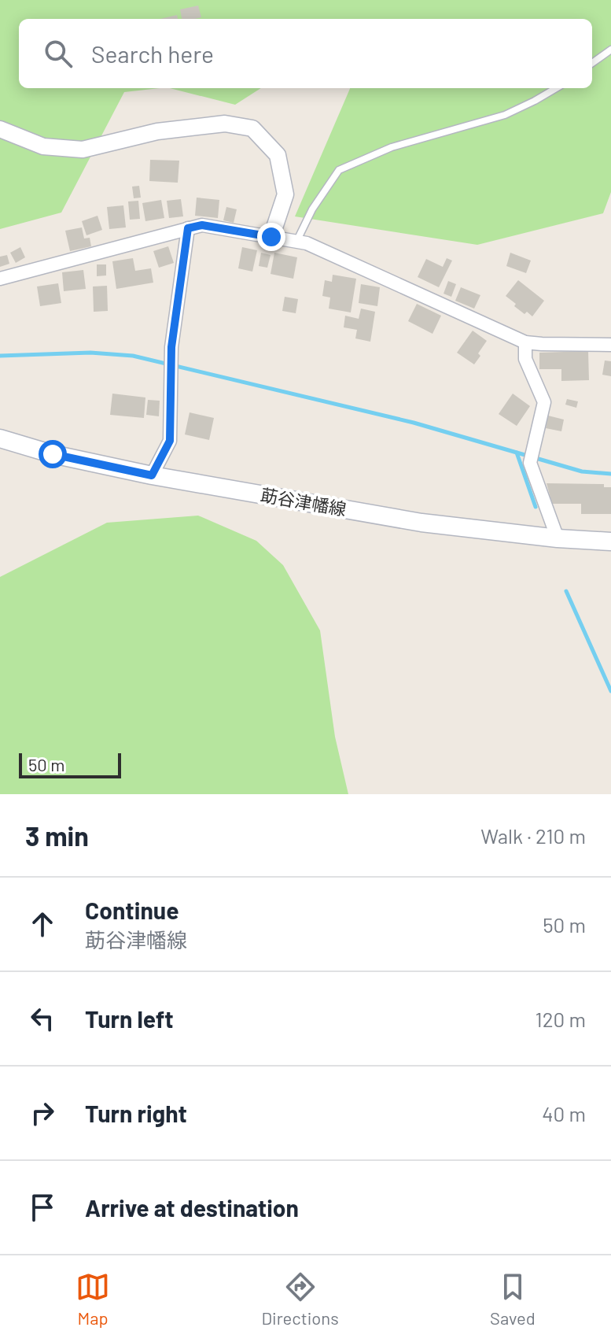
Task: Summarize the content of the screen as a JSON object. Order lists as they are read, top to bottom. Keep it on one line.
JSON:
{"streets":{"main road":["莇谷津幡線"]},"scale_bar":"50 m","page":{"search":"Search here","scale":"50 m","heading":["3 min","Walk · 210 m"],"list":[["Continue","莇谷津幡線","50 m"],["Turn left","120 m"],["Turn right","40 m"],"Arrive at destination"],"nav":["Map","Directions","Saved"]}}
